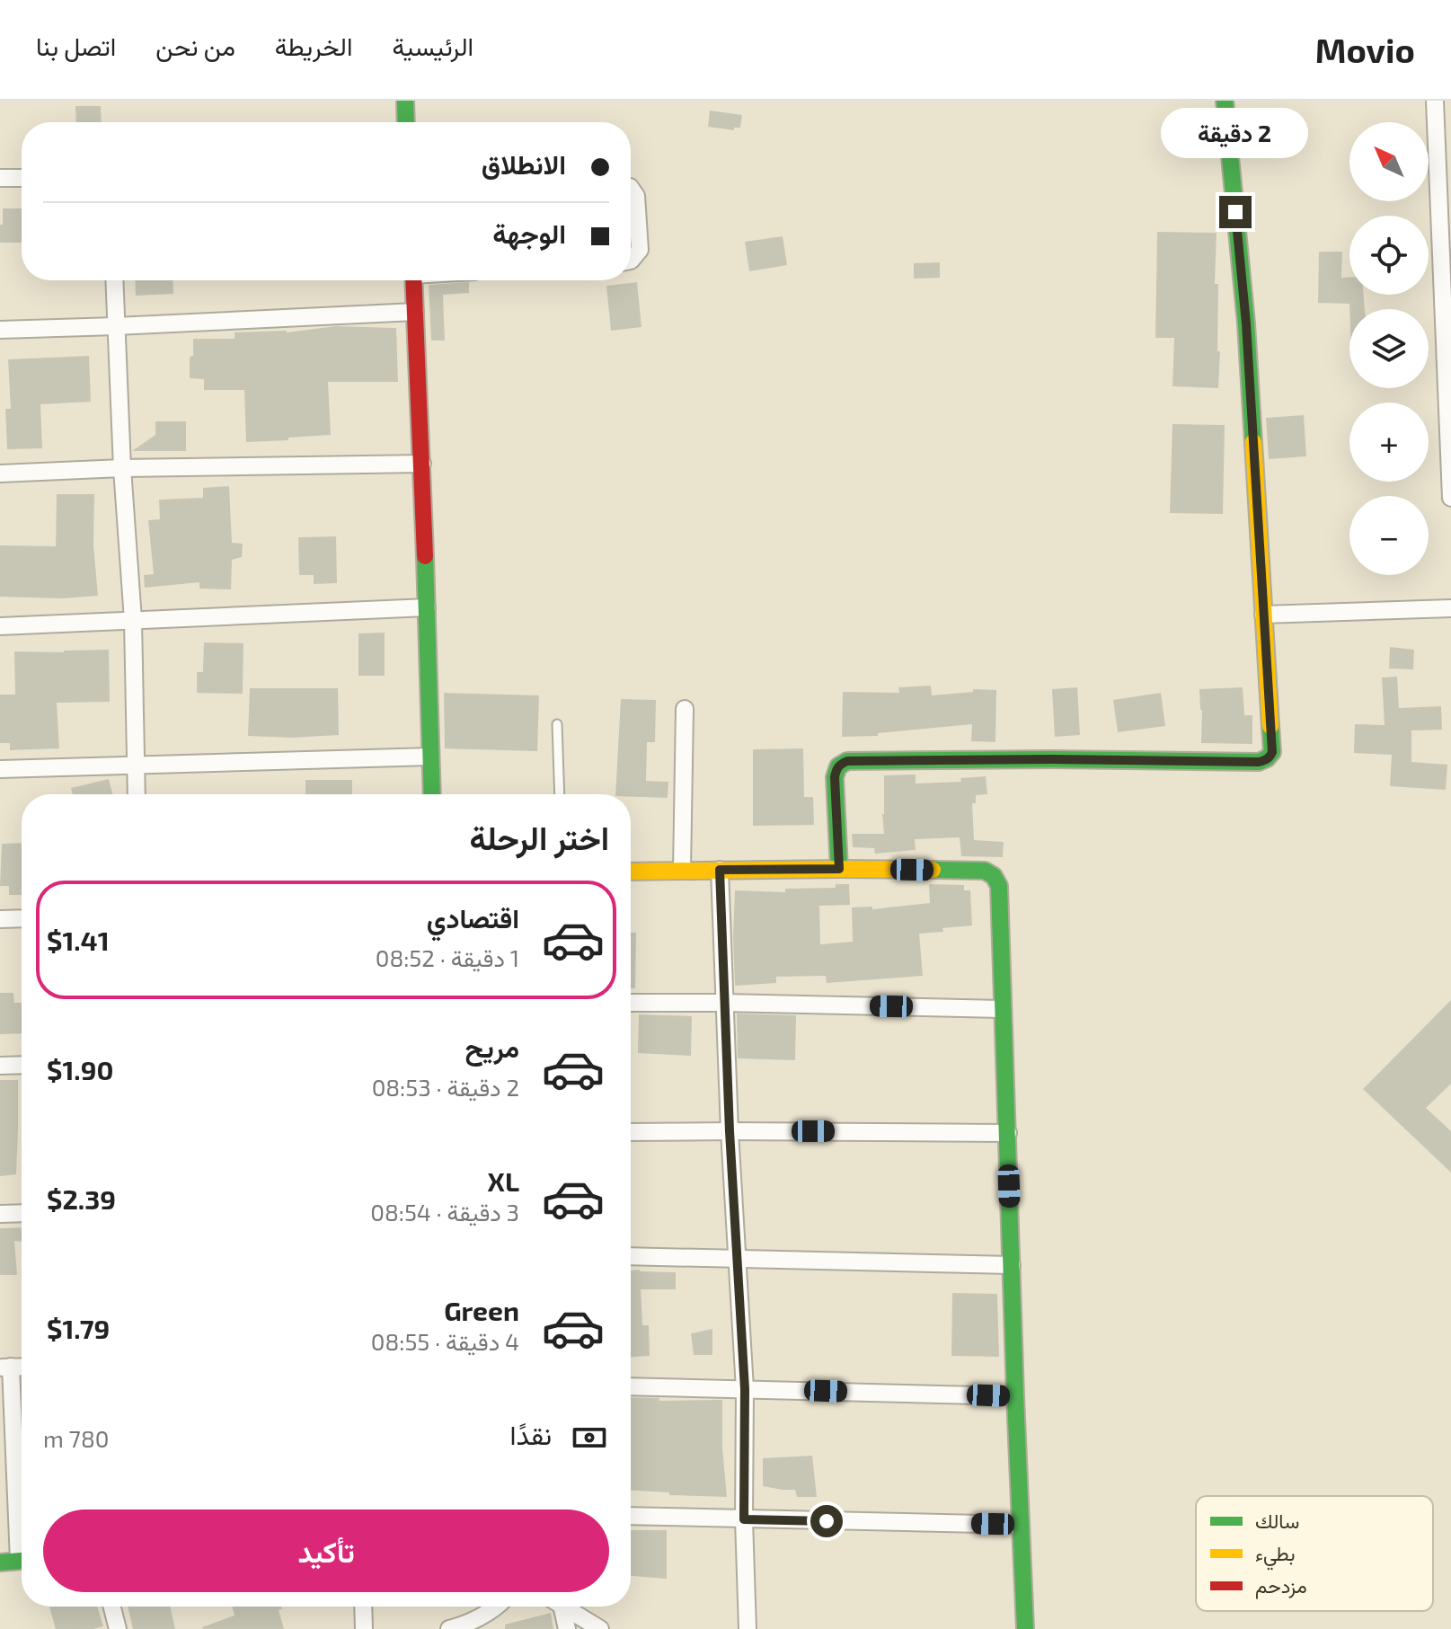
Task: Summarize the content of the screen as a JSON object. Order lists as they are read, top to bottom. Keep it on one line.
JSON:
{"legend":["سالك","بطيء","مزدحم"],"north":"top left","page":{"header":"Movio","nav":["الرئيسية","الخريطة","من نحن","اتصل بنا"],"bubble":"2 دقيقة","map_buttons":["+","−"],"banner":["الانطلاق","الوجهة"],"heading":"اختر الرحلة","list":[{"name":"اقتصادي","note":"1 دقيقة · 08:52","value":"$1.41"},{"name":"مريح","note":"2 دقيقة · 08:53","value":"$1.90"},{"name":"XL","note":"3 دقيقة · 08:54","value":"$2.39"},{"name":"Green","note":"4 دقيقة · 08:55","value":"$1.79"}],"pay":["نقدًا","780 m"],"buttons":"تأكيد"}}
